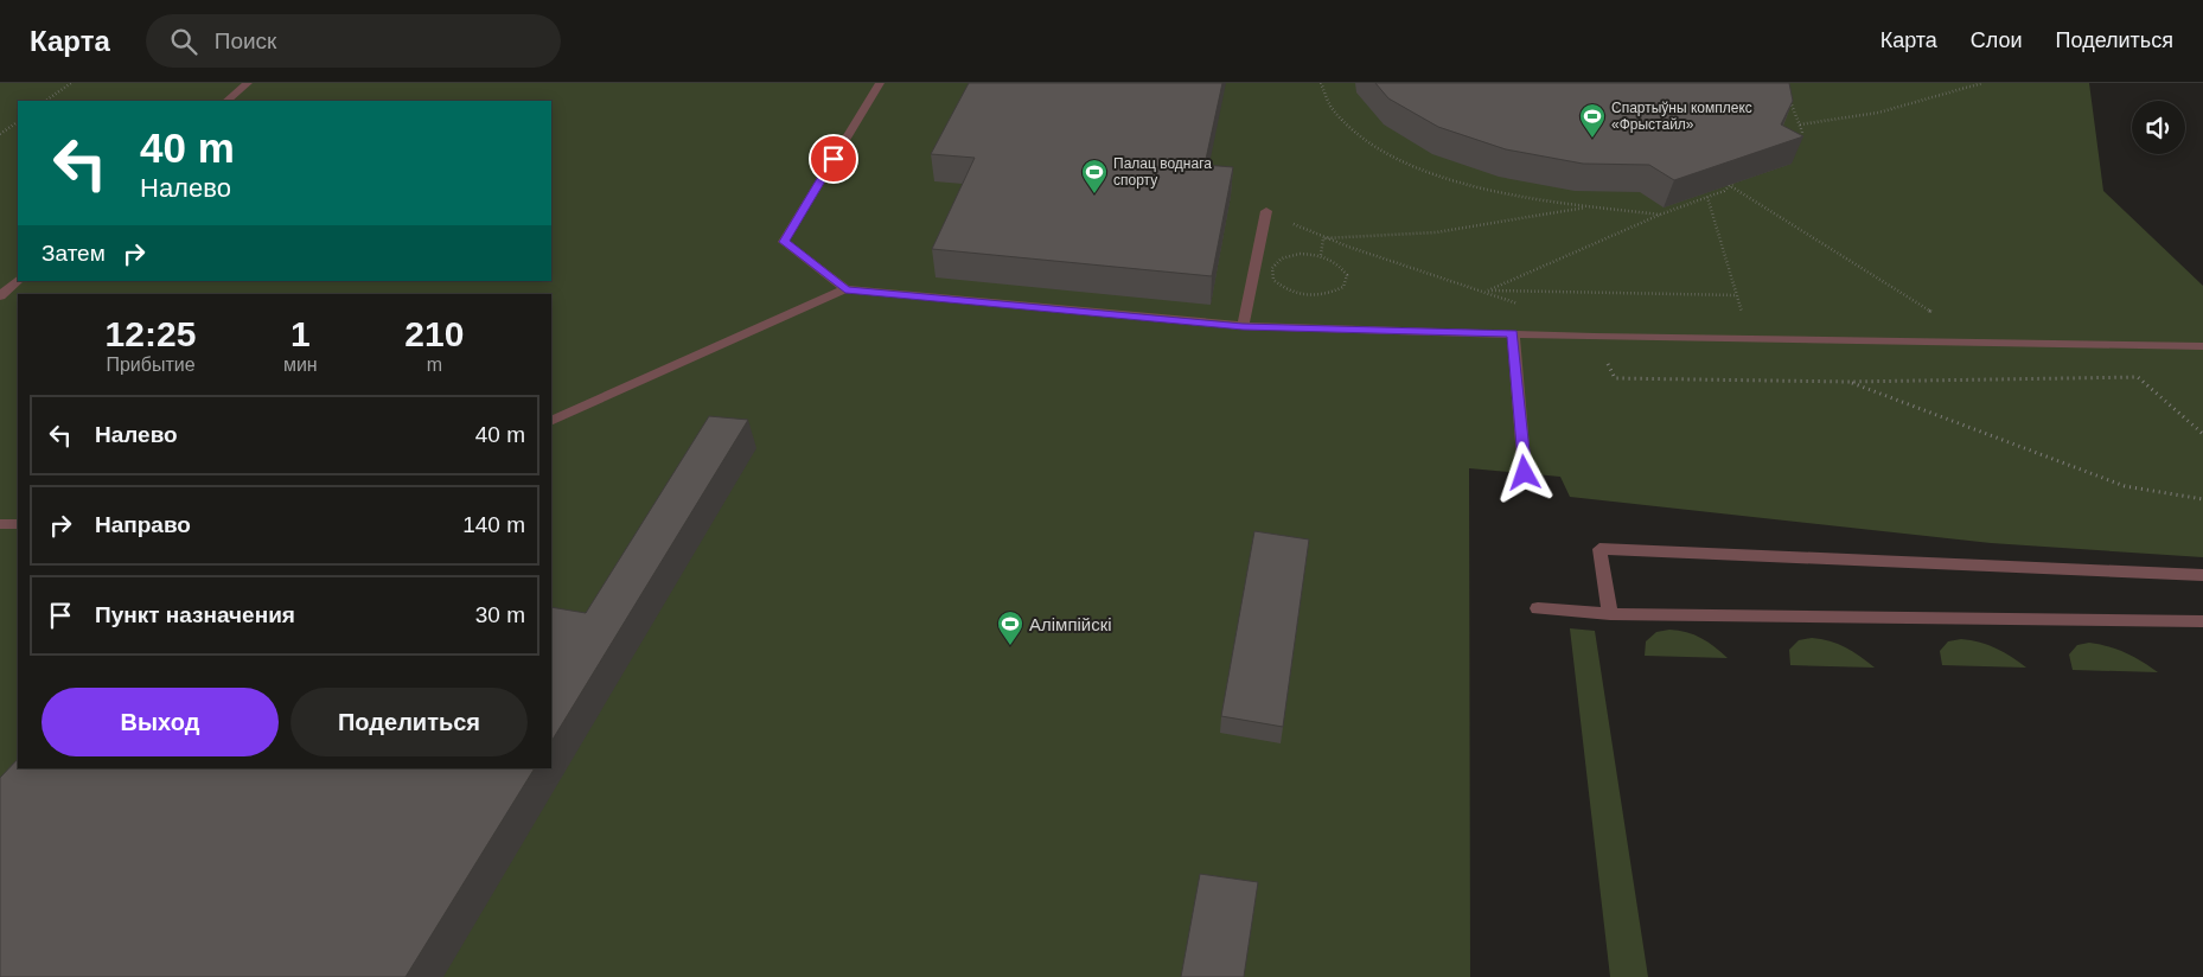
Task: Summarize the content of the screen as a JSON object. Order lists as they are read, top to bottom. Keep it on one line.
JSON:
{"places":{"sports":["Спартыўны комплекс «Фрыстайл»","Палац воднага спорту","Алімпійскі"]},"page":{"header":"Карта","search":"Поиск","nav":["Карта","Слои","Поделиться"],"turn":["40 m","Налево"],"then":"Затем","eta":["12:25","Прибытие","1","мин","210","m"],"list":[{"name":"Налево","value":"40 m"},{"name":"Направо","value":"140 m"},{"name":"Пункт назначения","value":"30 m"}],"buttons":["Выход","Поделиться"]}}
